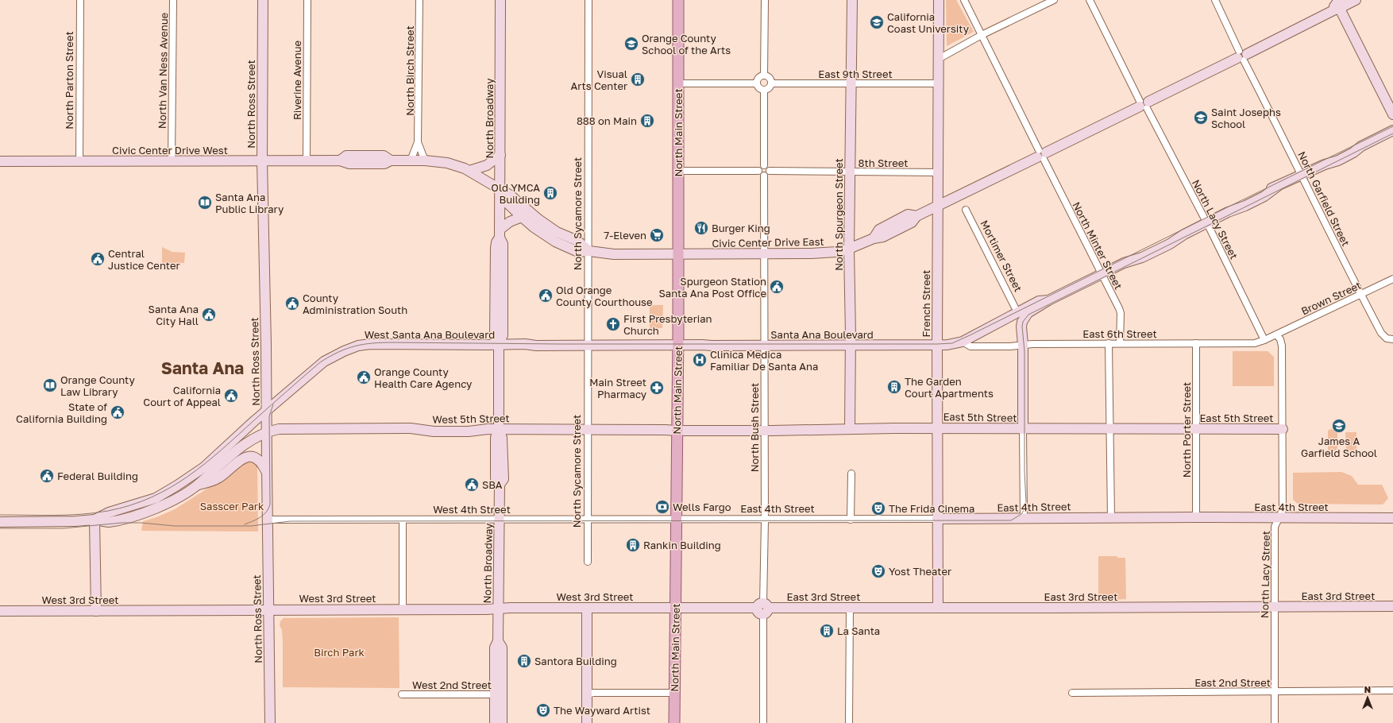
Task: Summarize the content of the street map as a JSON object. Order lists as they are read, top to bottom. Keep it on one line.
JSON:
{"streets":{"main road":["North Ross Street","North Broadway","North Main Street","Civic Center Drive West","North Spurgeon Street","Civic Center Drive East","French Street","West Santa Ana Boulevard","Santa Ana Boulevard","East 5th Street","West 5th Street","East 4th Street","East 3rd Street","West 3rd Street"],"street":["North Van Ness Avenue","North Birch Street","East 9th Street","North Parton Street","Riverine Avenue","8th Street","North Garfield Street","North Sycamore Street","North Lacy Street","North Minter Street","Mortimer Street","Brown Street","East 6th Street","North Bush Street","North Porter Street","West 4th Street","East 2nd Street","West 2nd Street"]},"crossings":[["North Van Ness Avenue","Civic Center Drive West"],["North Birch Street","Civic Center Drive West"],["East 9th Street","North Spurgeon Street"],["East 9th Street","French Street"],["North Parton Street","Civic Center Drive West"],["Riverine Avenue","Civic Center Drive West"],["North Ross Street","Civic Center Drive West"],["North Ross Street","West Santa Ana Boulevard"],["North Ross Street","West 5th Street"],["North Ross Street","West 4th Street"],["North Ross Street","West 3rd Street"],["North Broadway","Civic Center Drive West"],["North Broadway","West Santa Ana Boulevard"],["North Broadway","West 5th Street"],["North Broadway","West 4th Street"],["North Broadway","West 3rd Street"],["North Broadway","West 2nd Street"],["North Main Street","Civic Center Drive West"],["North Main Street","Civic Center Drive East"],["North Main Street","West Santa Ana Boulevard"],["North Main Street","East 5th Street"],["North Main Street","West 5th Street"],["North Main Street","East 4th Street"],["North Main Street","West 4th Street"],["North Main Street","East 3rd Street"],["North Main Street","West 3rd Street"],["Civic Center Drive West","North Sycamore Street"],["Civic Center Drive West","Civic Center Drive East"],["8th Street","North Spurgeon Street"],["8th Street","French Street"],["8th Street","North Bush Street"],["North Garfield Street","Civic Center Drive East"],["North Garfield Street","Brown Street"],["North Sycamore Street","West Santa Ana Boulevard"],["North Sycamore Street","West 5th Street"],["North Sycamore Street","West 4th Street"],["North Spurgeon Street","Civic Center Drive East"],["North Spurgeon Street","Santa Ana Boulevard"],["North Spurgeon Street","East 5th Street"],["North Lacy Street","Civic Center Drive East"],["North Lacy Street","Brown Street"],["North Lacy Street","East 6th Street"],["North Lacy Street","East 5th Street"],["North Lacy Street","East 4th Street"],["North Lacy Street","East 3rd Street"],["North Lacy Street","East 2nd Street"],["Civic Center Drive East","North Minter Street"],["Civic Center Drive East","French Street"],["Civic Center Drive East","North Bush Street"],["North Minter Street","East 6th Street"],["Mortimer Street","Santa Ana Boulevard"],["Brown Street","East 6th Street"],["French Street","Santa Ana Boulevard"],["French Street","East 5th Street"],["French Street","East 4th Street"],["French Street","East 3rd Street"],["East 6th Street","Santa Ana Boulevard"],["East 6th Street","North Porter Street"],["West Santa Ana Boulevard","Santa Ana Boulevard"],["West Santa Ana Boulevard","West 5th Street"],["Santa Ana Boulevard","North Bush Street"],["East 5th Street","West 5th Street"],["East 5th Street","North Bush Street"],["East 5th Street","North Porter Street"],["North Bush Street","East 4th Street"],["North Bush Street","East 3rd Street"],["North Porter Street","East 4th Street"],["East 4th Street","West 4th Street"],["East 3rd Street","West 3rd Street"]],"districts":["Santa Ana"],"parks":["Sasscer Park","Birch Park"],"places":{"school or university":["California Coast University","Orange County School of the Arts","Saint Josephs School","James A Garfield School"],"building":["Visual Arts Center","888 on Main","Old YMCA Building","The Garden Court Apartments","Rankin Building","La Santa","Santora Building"],"library":["Santa Ana Public Library","Orange County Law Library"],"restaurant":["Burger King"],"supermarket":["7-Eleven"],"public building":["Central Justice Center","Spurgeon Station Santa Ana Post Office","Old Orange County Courthouse","County Administration South","Santa Ana City Hall","Orange County Health Care Agency","California Court of Appeal","State of California Building","Federal Building","SBA"],"church":["First Presbyterian Church"],"hospital":["Clinica Medica Familiar De Santa Ana"],"pharmacy":["Main Street Pharmacy"],"bank":["Wells Fargo"],"theatre":["The Frida Cinema","Yost Theater","The Wayward Artist"]},"north":"top"}
